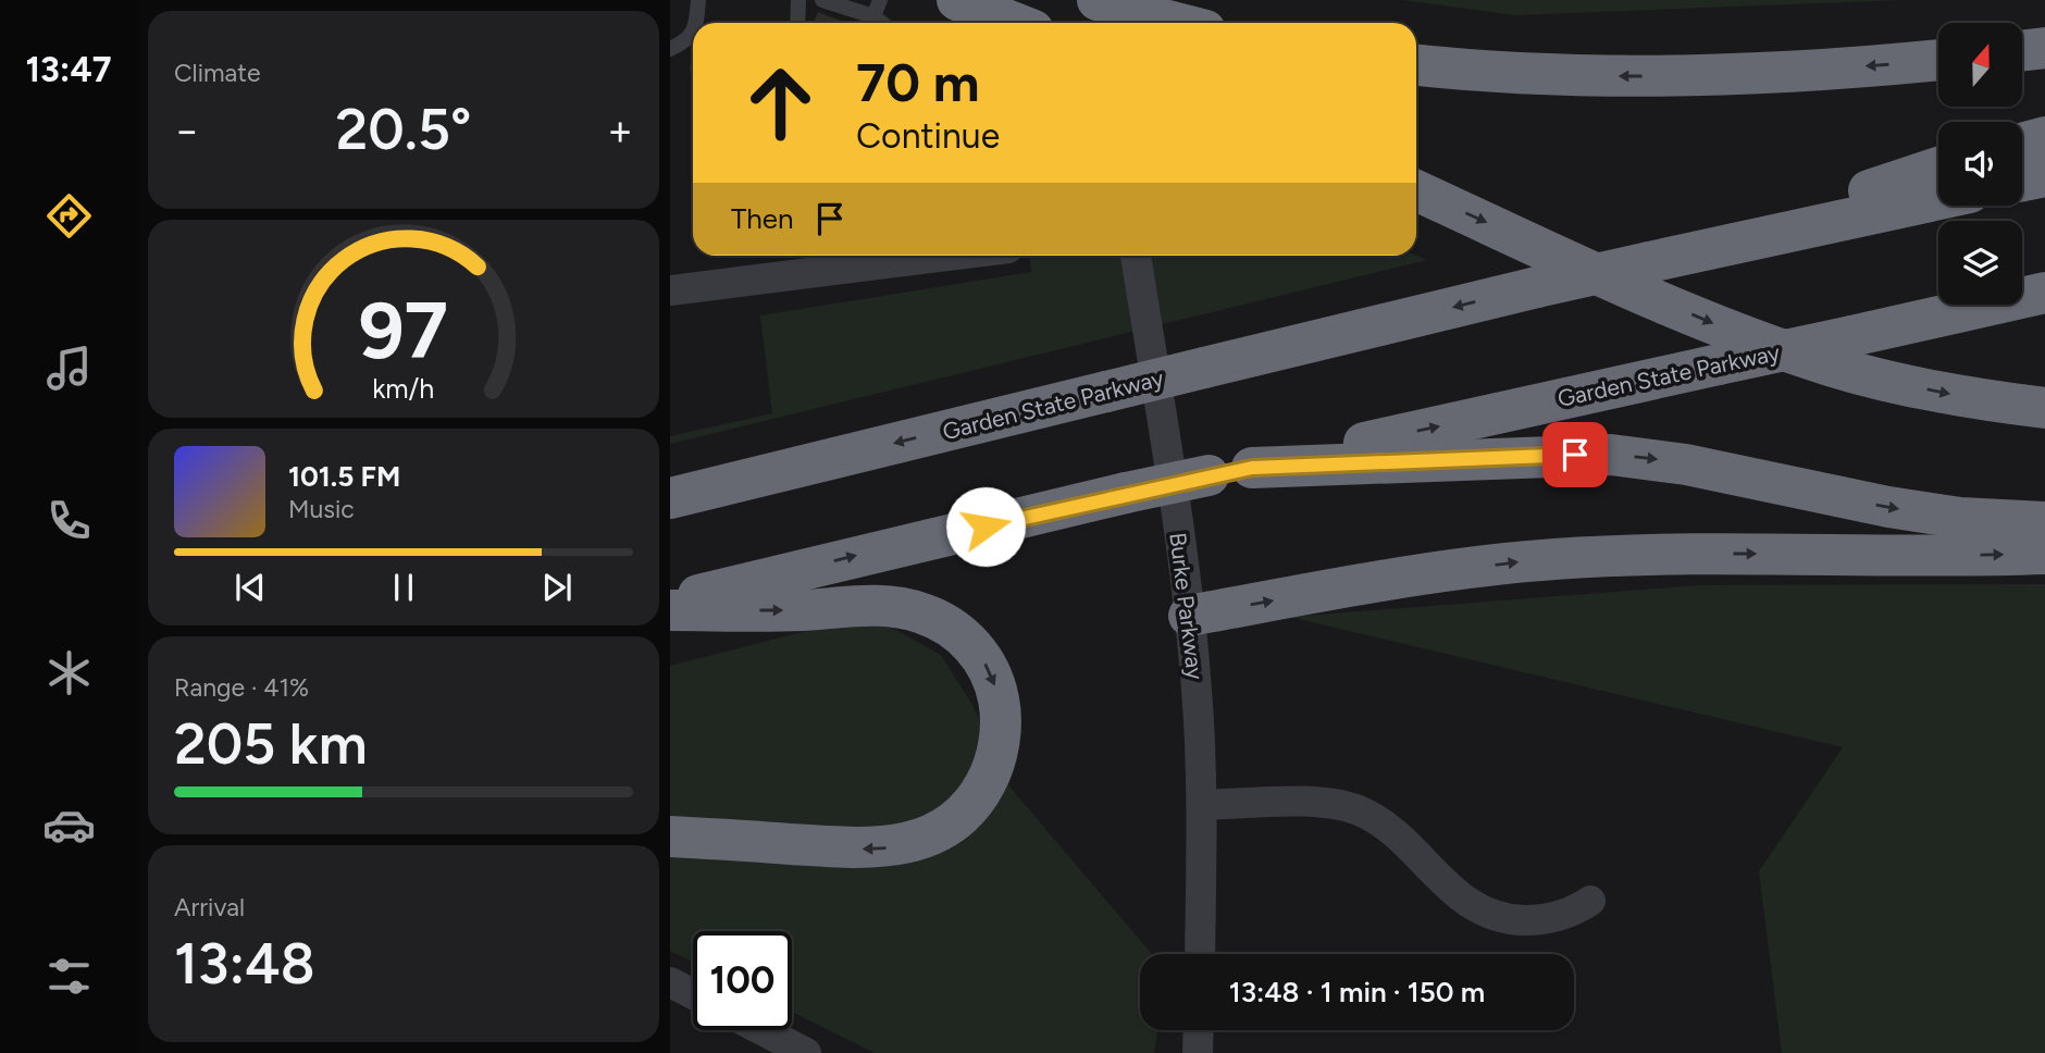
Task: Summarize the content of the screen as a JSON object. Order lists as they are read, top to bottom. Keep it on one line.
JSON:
{"streets":{"highway":["Garden State Parkway"],"street":["Burke Parkway"]},"north":"top","page":{"tabs":"13:47","tile":["Climate",["Range · 41%","205 km"],["Arrival","13:48"]],"turn":["70 m","Continue"],"heat":["−","20.5°","+"],"then":"Then","song":["101.5 FM","Music"],"limit":"100","trip":"13:48 · 1 min · 150 m","gauge":["97","km/h"]}}
